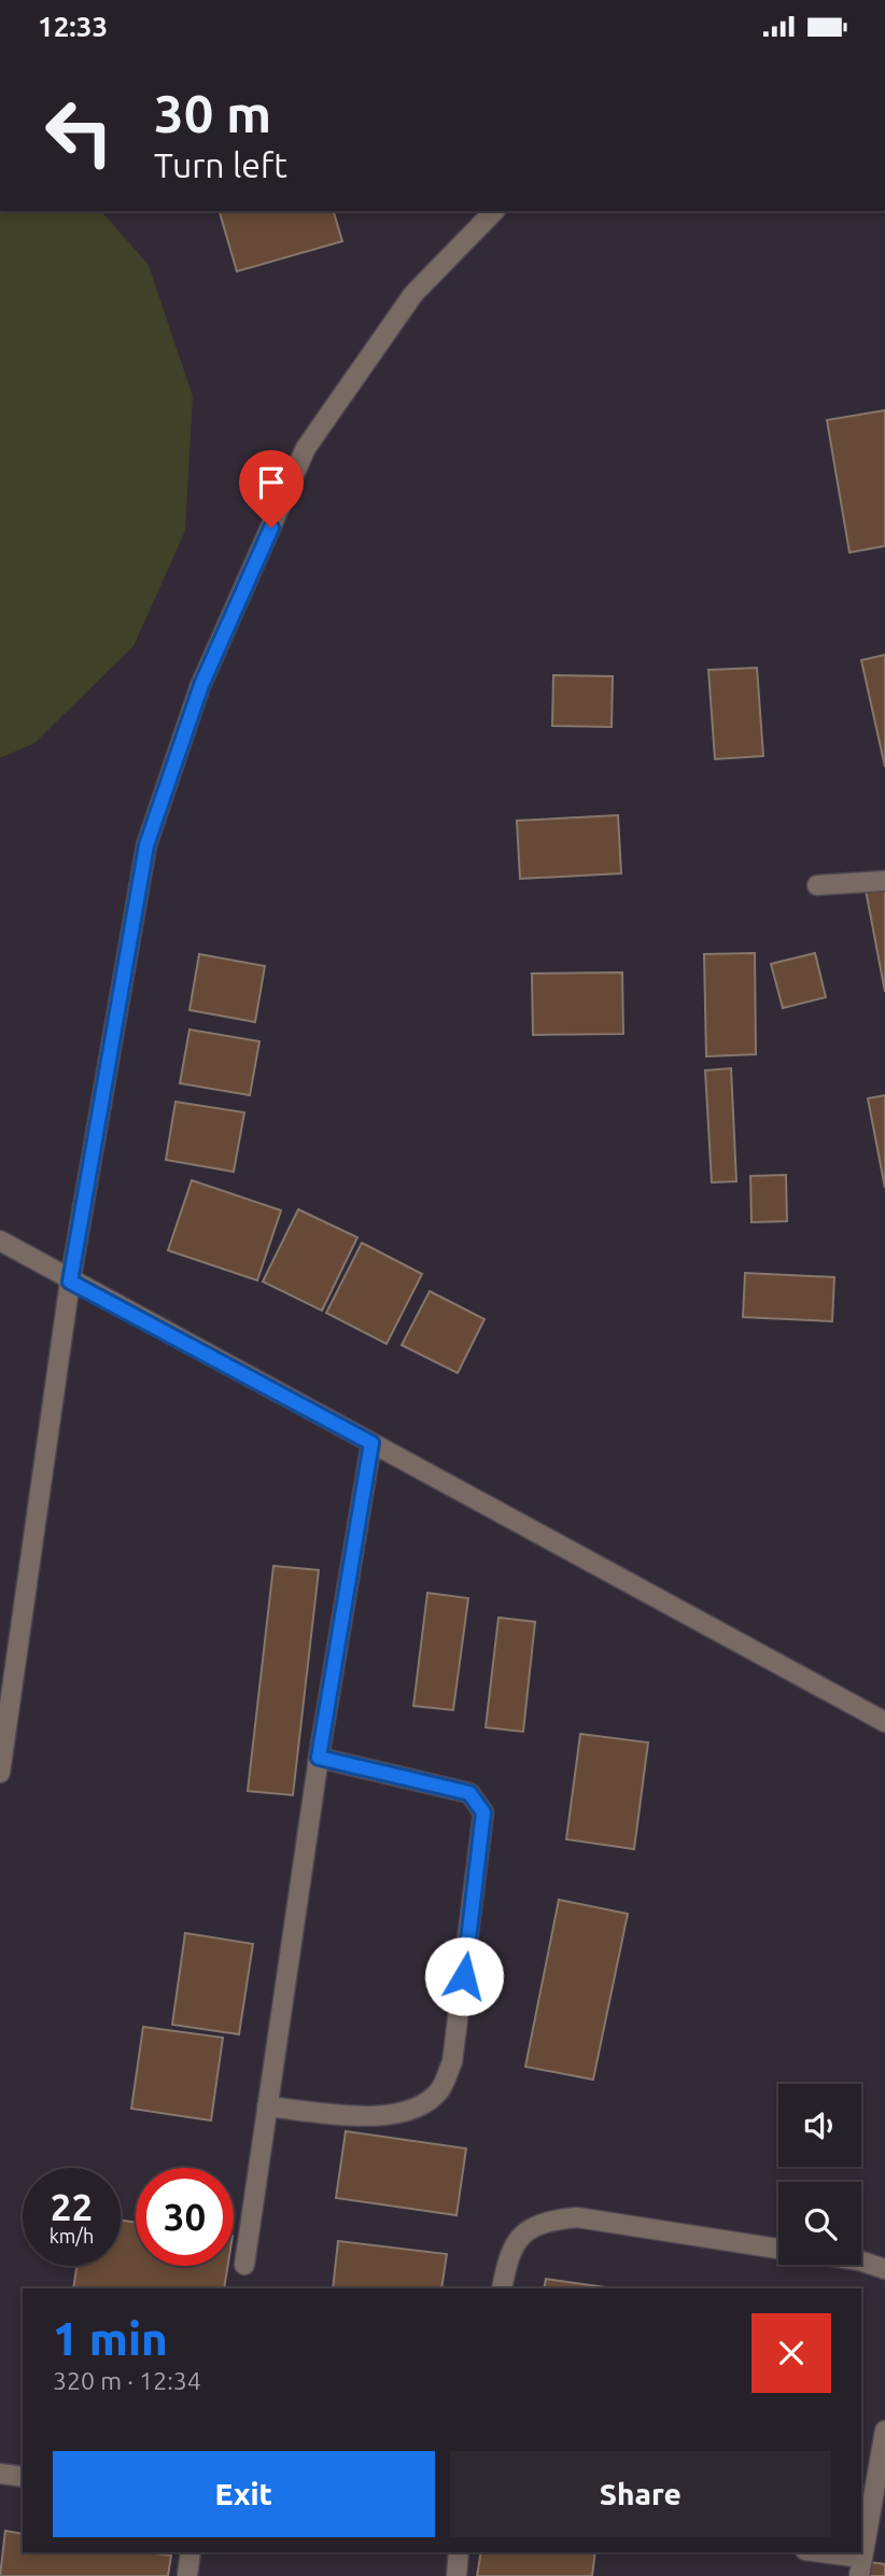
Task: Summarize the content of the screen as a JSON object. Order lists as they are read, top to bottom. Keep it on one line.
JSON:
{"page":{"status":"12:33","turn":["30 m","Turn left"],"speed":"22 km/h","limit":"30","heading":["1 min","320 m · 12:34"],"buttons":["Exit","Share"]}}
